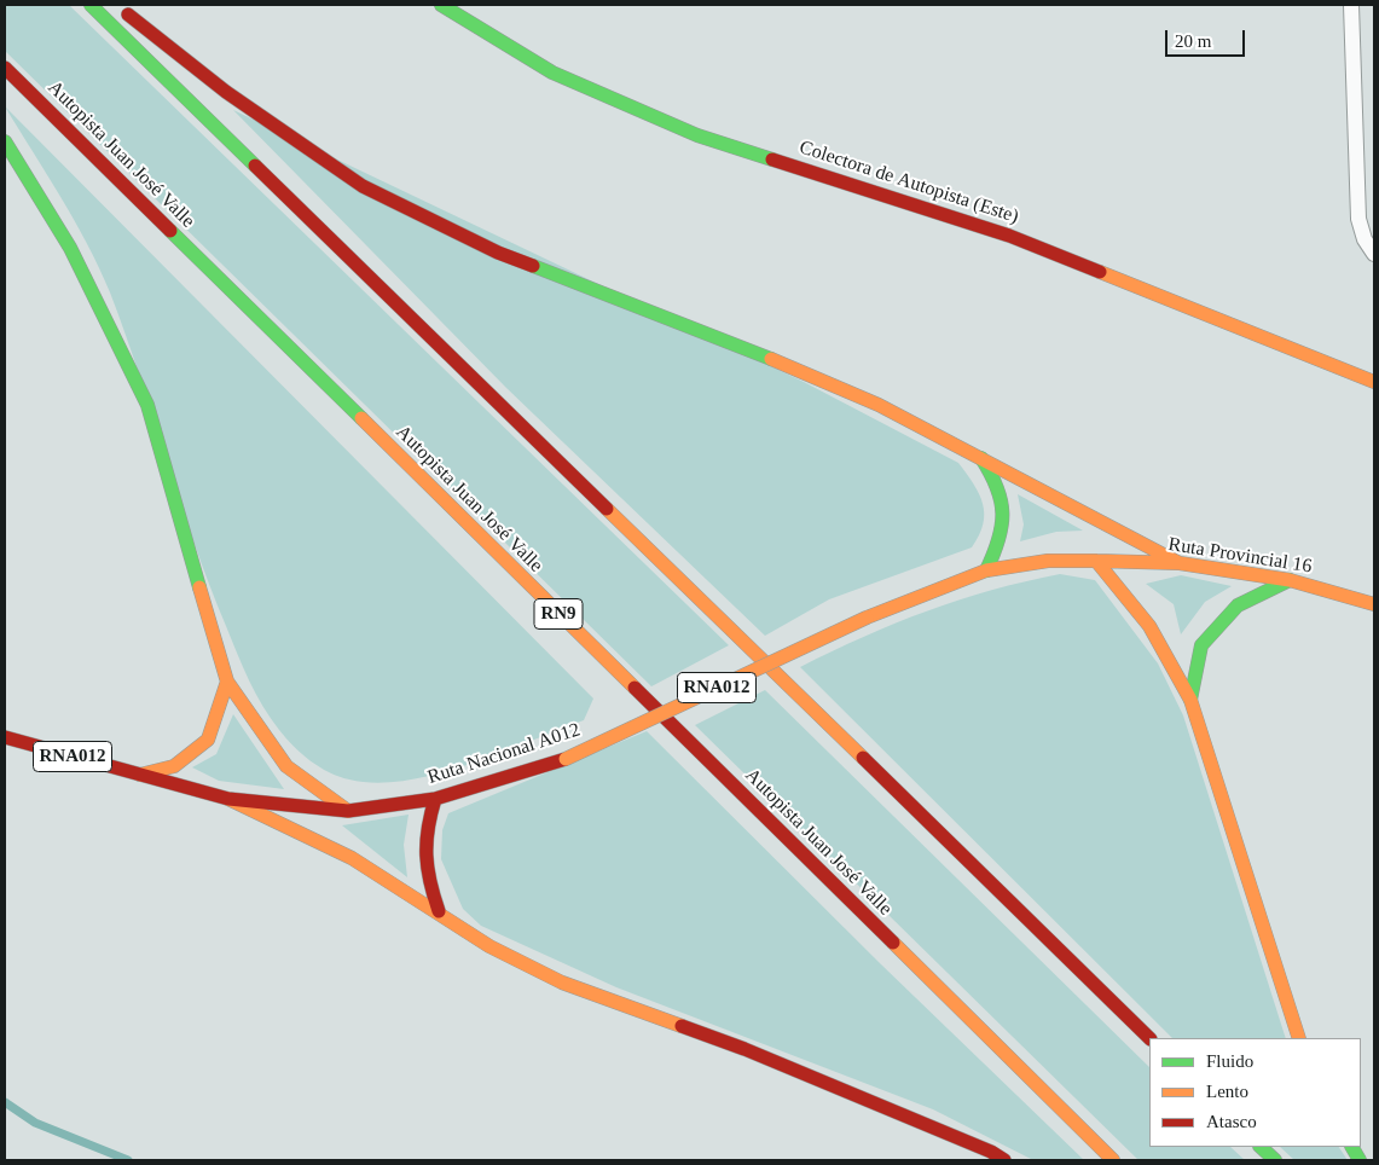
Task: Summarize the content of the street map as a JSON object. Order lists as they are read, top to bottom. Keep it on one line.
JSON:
{"streets":{"main road":["Autopista Juan José Valle","Colectora de Autopista (Este)","Ruta Provincial 16","RN9","RNA012","Ruta Nacional A012"]},"crossings":[["Ruta Provincial 16","Ruta Nacional A012"]],"legend":["Fluido","Lento","Atasco"],"scale_bar":"20 m"}
